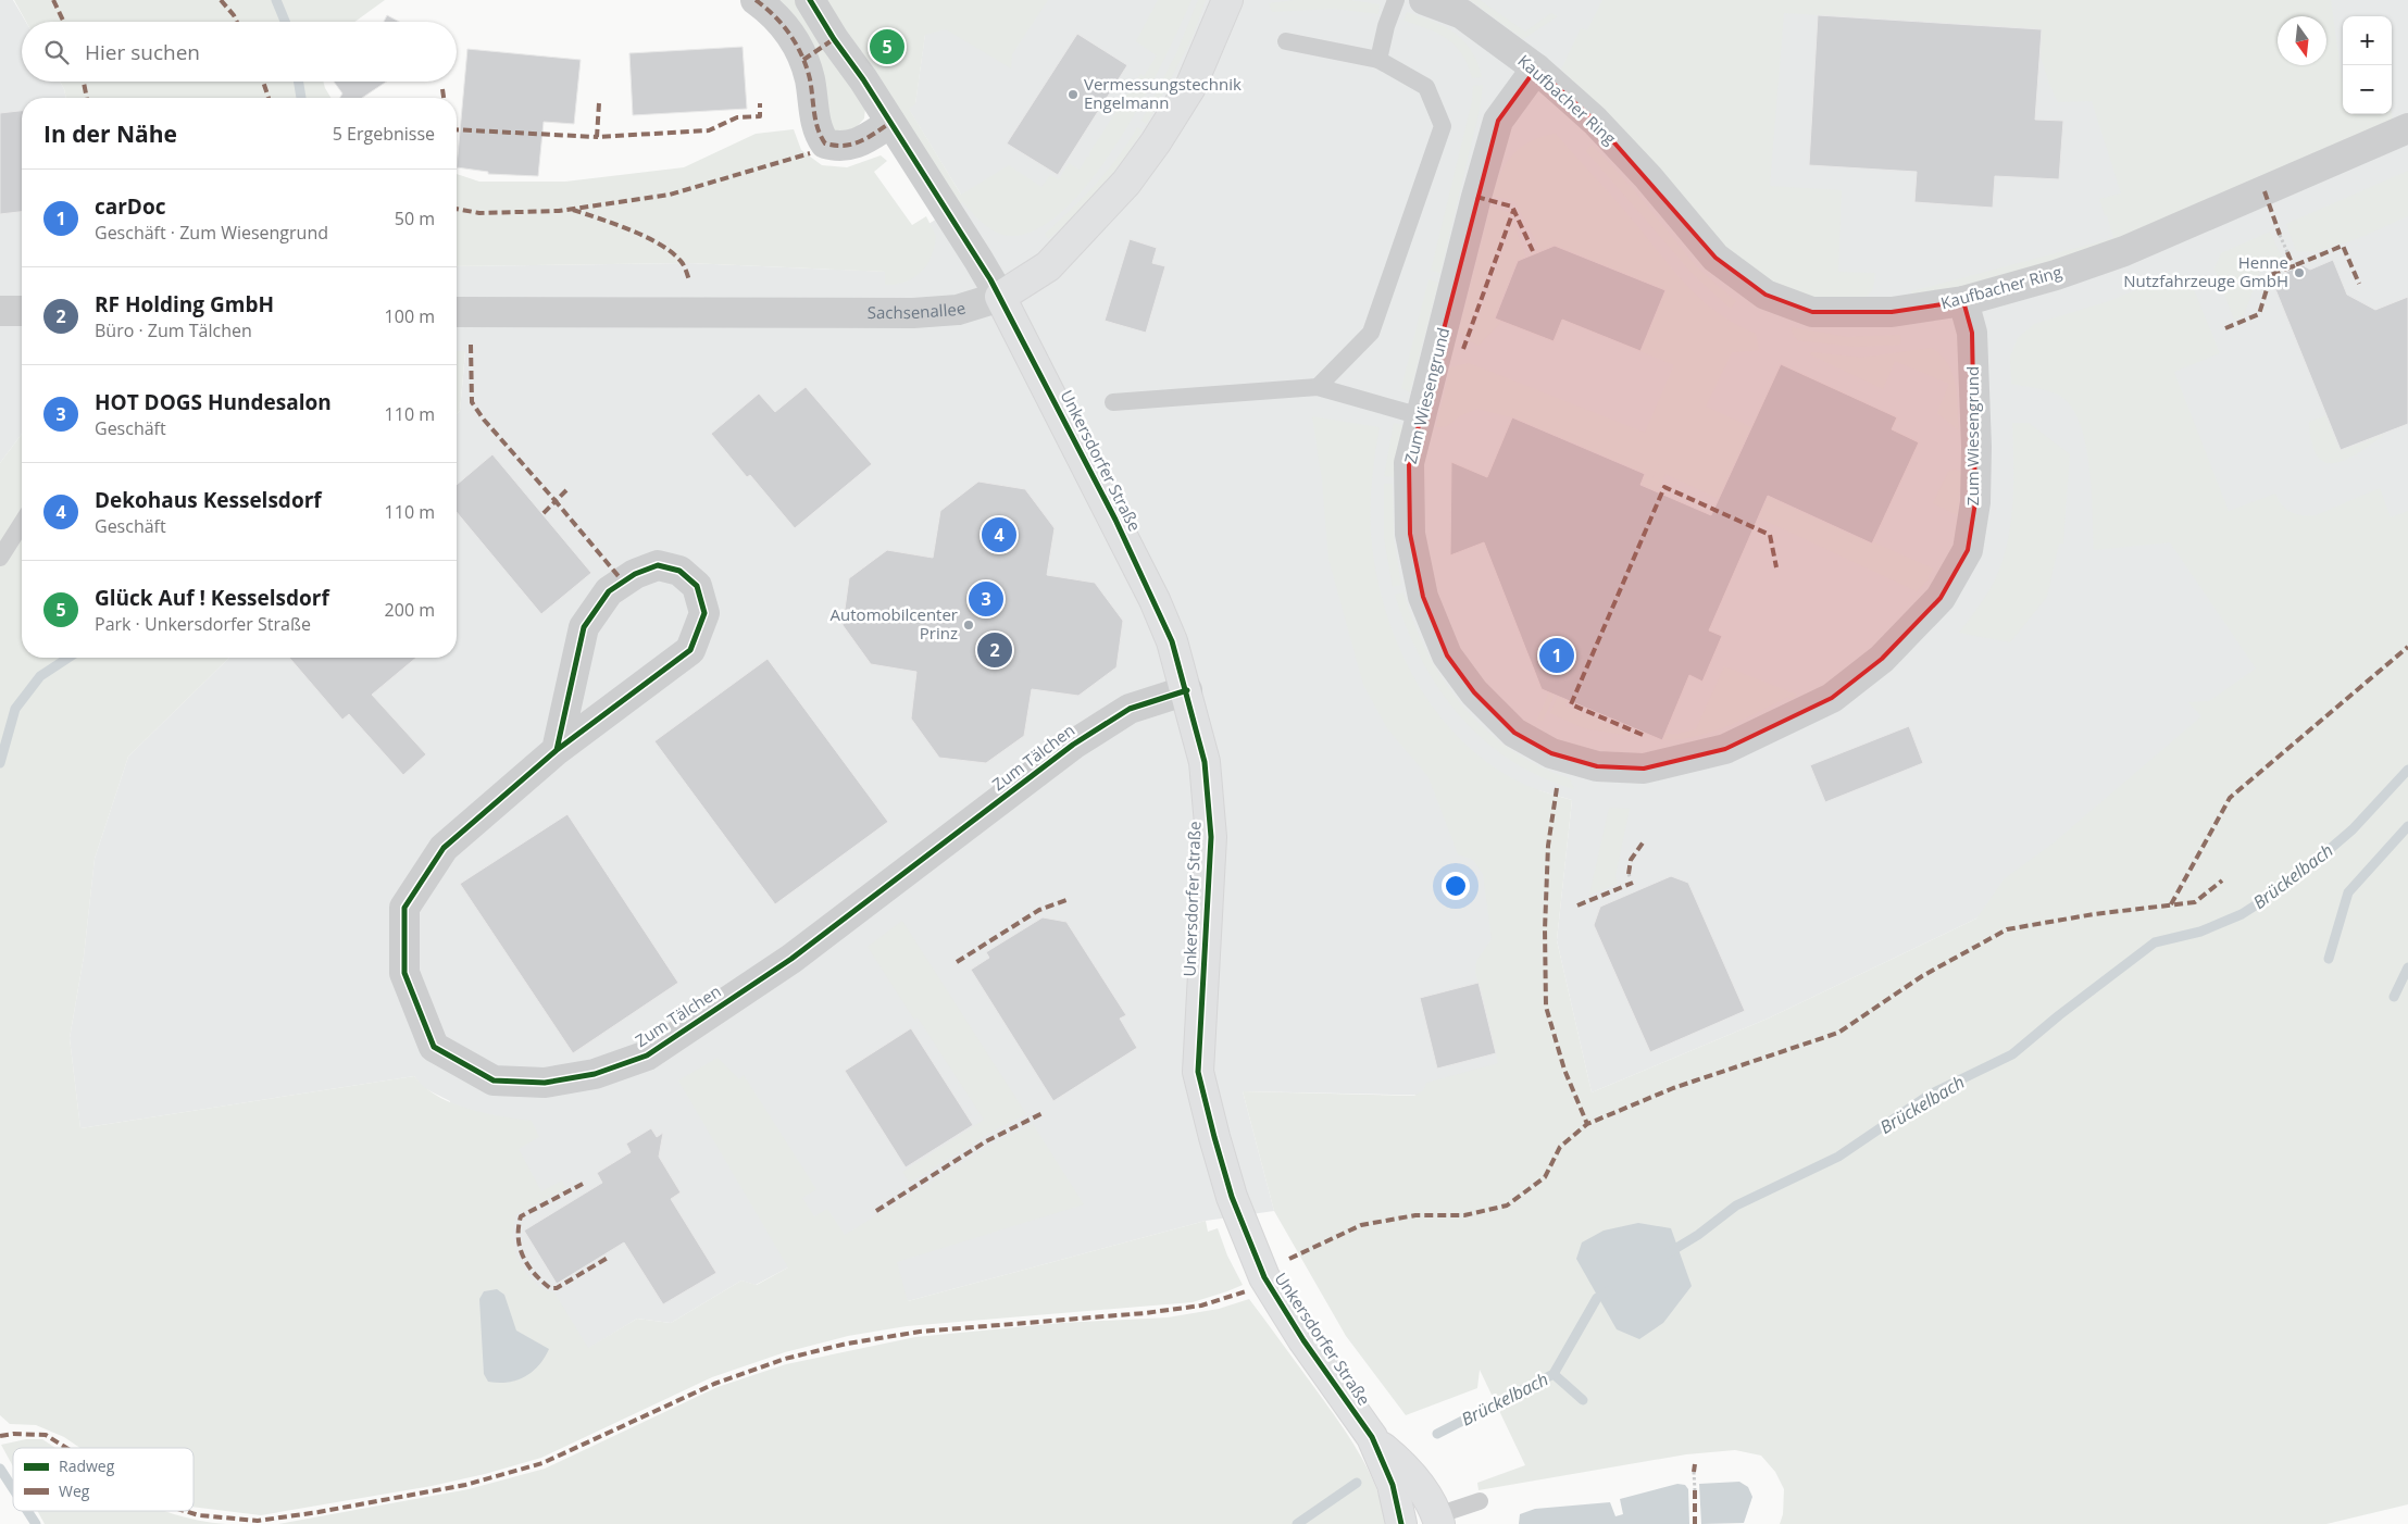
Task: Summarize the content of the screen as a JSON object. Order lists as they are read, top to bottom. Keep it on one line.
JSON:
{"streets":{"street":["Kaufbacher Ring","Sachsenallee","Zum Wiesengrund","Unkersdorfer Straße","Zum Tälchen"]},"crossings":[["Kaufbacher Ring","Zum Wiesengrund"],["Sachsenallee","Unkersdorfer Straße"],["Unkersdorfer Straße","Zum Tälchen"]],"water":["Brückelbach"],"places":["Vermessungstechnik Engelmann","Henne Nutzfahrzeuge GmbH","Automobilcenter Prinz"],"legend":["Radweg","Weg"],"north":"bottom","page":{"map_buttons":["+","−"],"search":"Hier suchen","pins":["5","4","3","2","1"],"heading":["In der Nähe","5 Ergebnisse"],"list":[{"mark":"1","name":"carDoc","note":"Geschäft · Zum Wiesengrund","value":"50 m"},{"mark":"2","name":"RF Holding GmbH","note":"Büro · Zum Tälchen","value":"100 m"},{"mark":"3","name":"HOT DOGS Hundesalon","note":"Geschäft","value":"110 m"},{"mark":"4","name":"Dekohaus Kesselsdorf","note":"Geschäft","value":"110 m"},{"mark":"5","name":"Glück Auf ! Kesselsdorf","note":"Park · Unkersdorfer Straße","value":"200 m"}]}}
